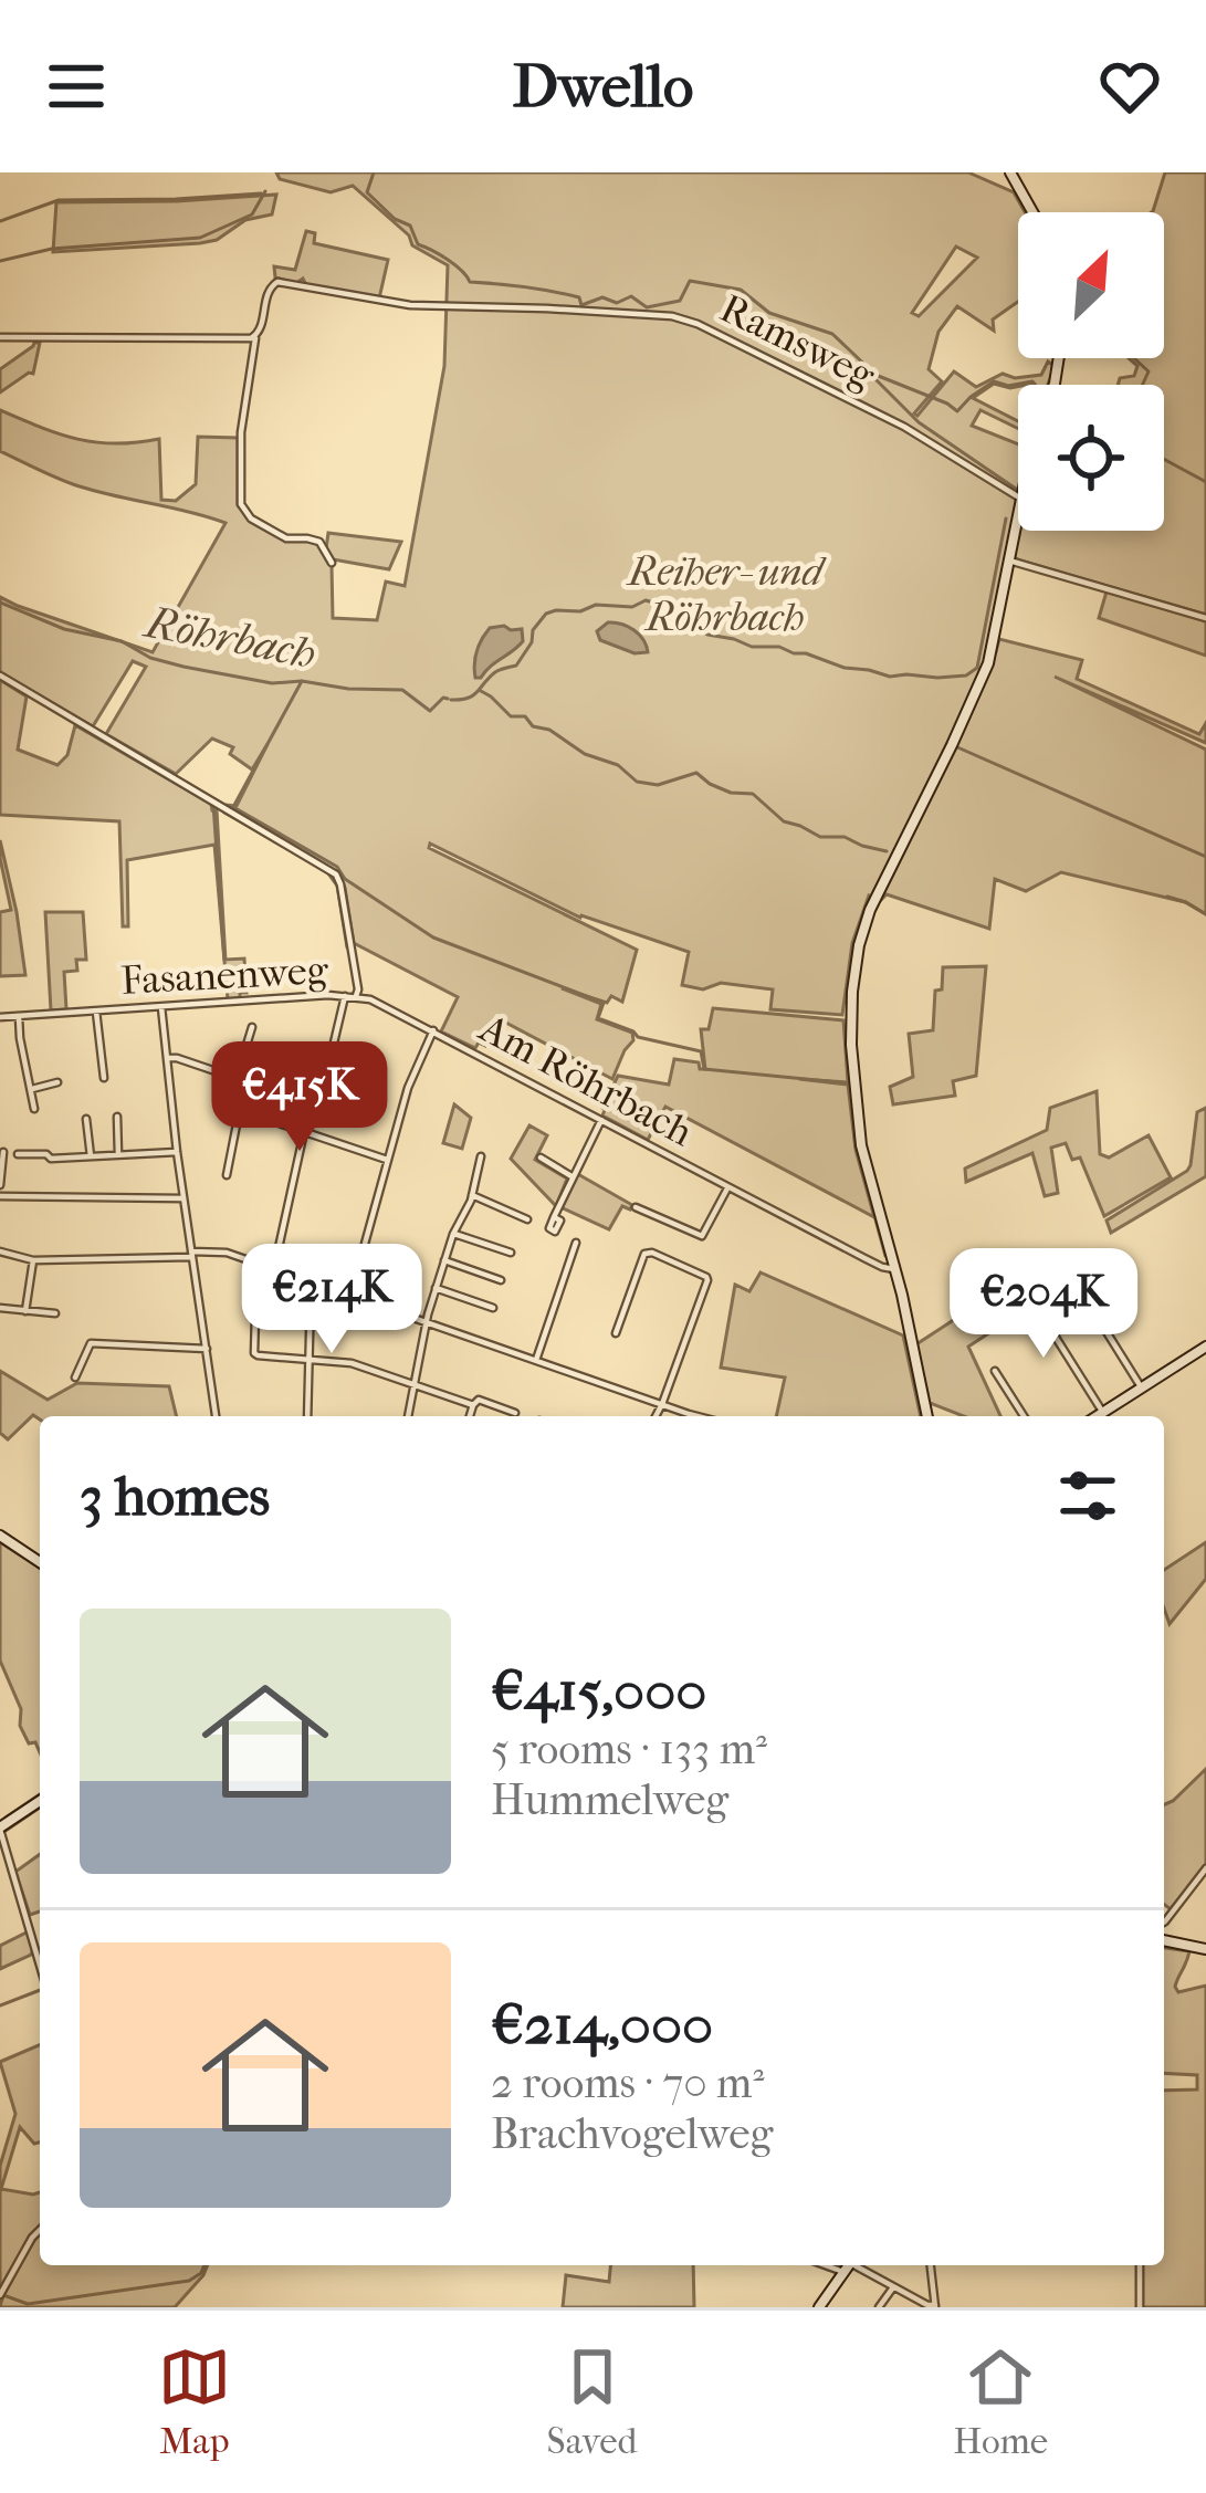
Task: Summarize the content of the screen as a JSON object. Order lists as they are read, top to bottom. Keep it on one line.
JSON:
{"streets":{"street":["Ramsweg","Fasanenweg","Am Röhrbach"]},"crossings":[["Fasanenweg","Am Röhrbach"]],"water":["Röhrbach"],"parks":["Reiher- und Röhrbach"],"north":"top right","page":{"header":"Dwello","price":["€415K","€214K","€204K"],"heading":"3 homes","list":[{"name":"€415,000","note":"5 rooms · 133 m² · Hummelweg"},{"name":"€214,000","note":"2 rooms · 70 m² · Brachvogelweg"}],"tabs":["Map","Saved","Home"]}}
